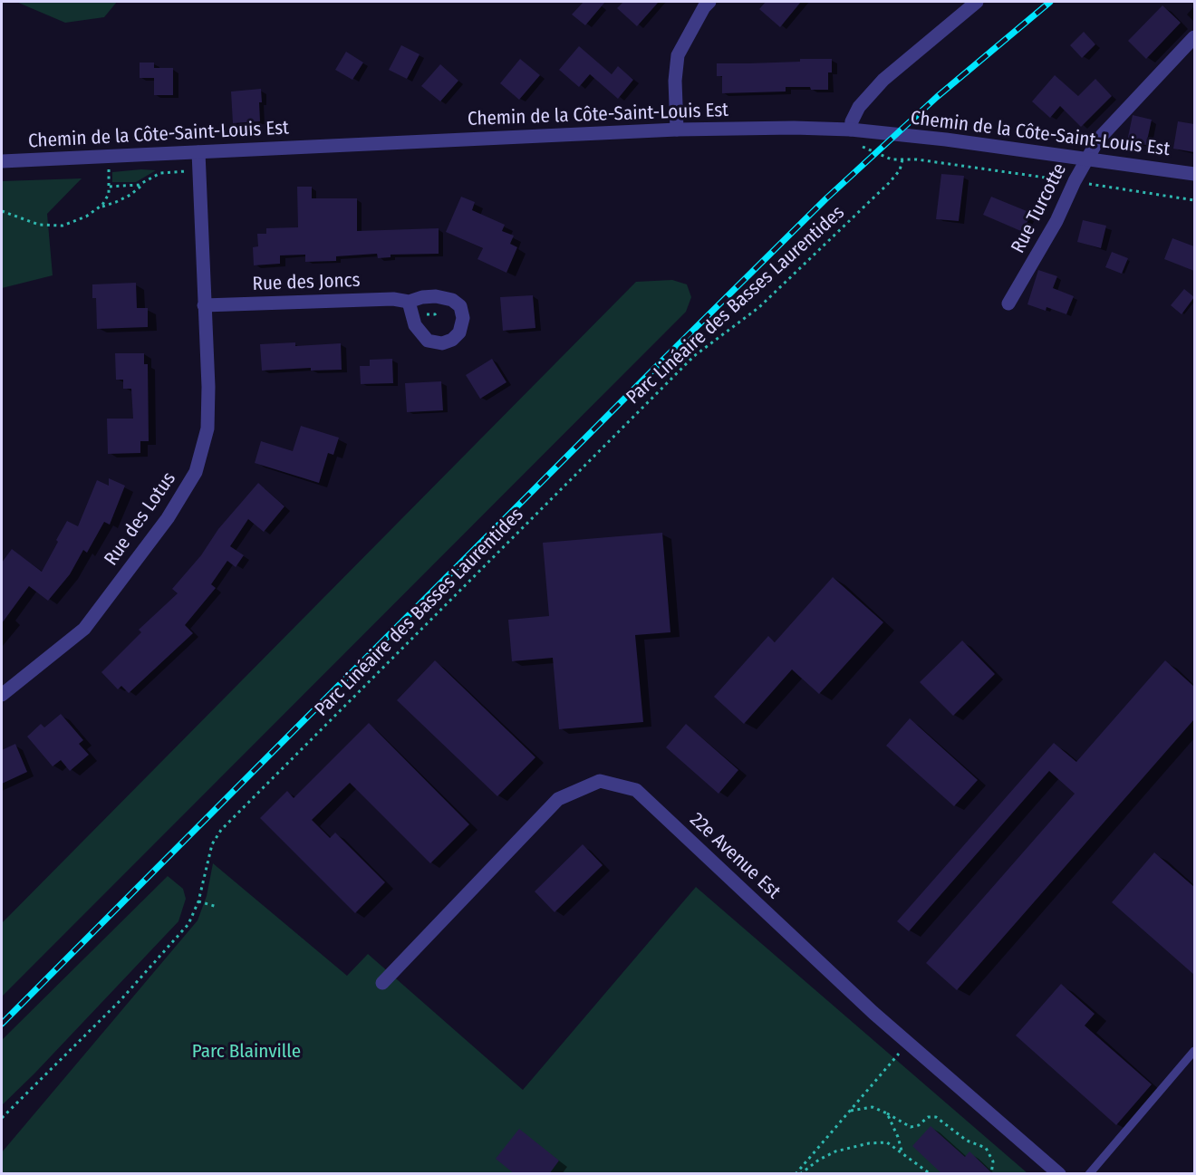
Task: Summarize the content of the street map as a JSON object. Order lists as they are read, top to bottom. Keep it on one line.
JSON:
{"streets":{"street":["Chemin de la Côte-Saint-Louis Est","Rue Turcotte","Rue des Joncs","Rue des Lotus","22e Avenue Est"],"path":["Parc Linéaire des Basses Laurentides"]},"crossings":[["Chemin de la Côte-Saint-Louis Est","Rue Turcotte"],["Chemin de la Côte-Saint-Louis Est","Rue des Lotus"],["Rue des Joncs","Rue des Lotus"]],"parks":["Parc Blainville"]}
